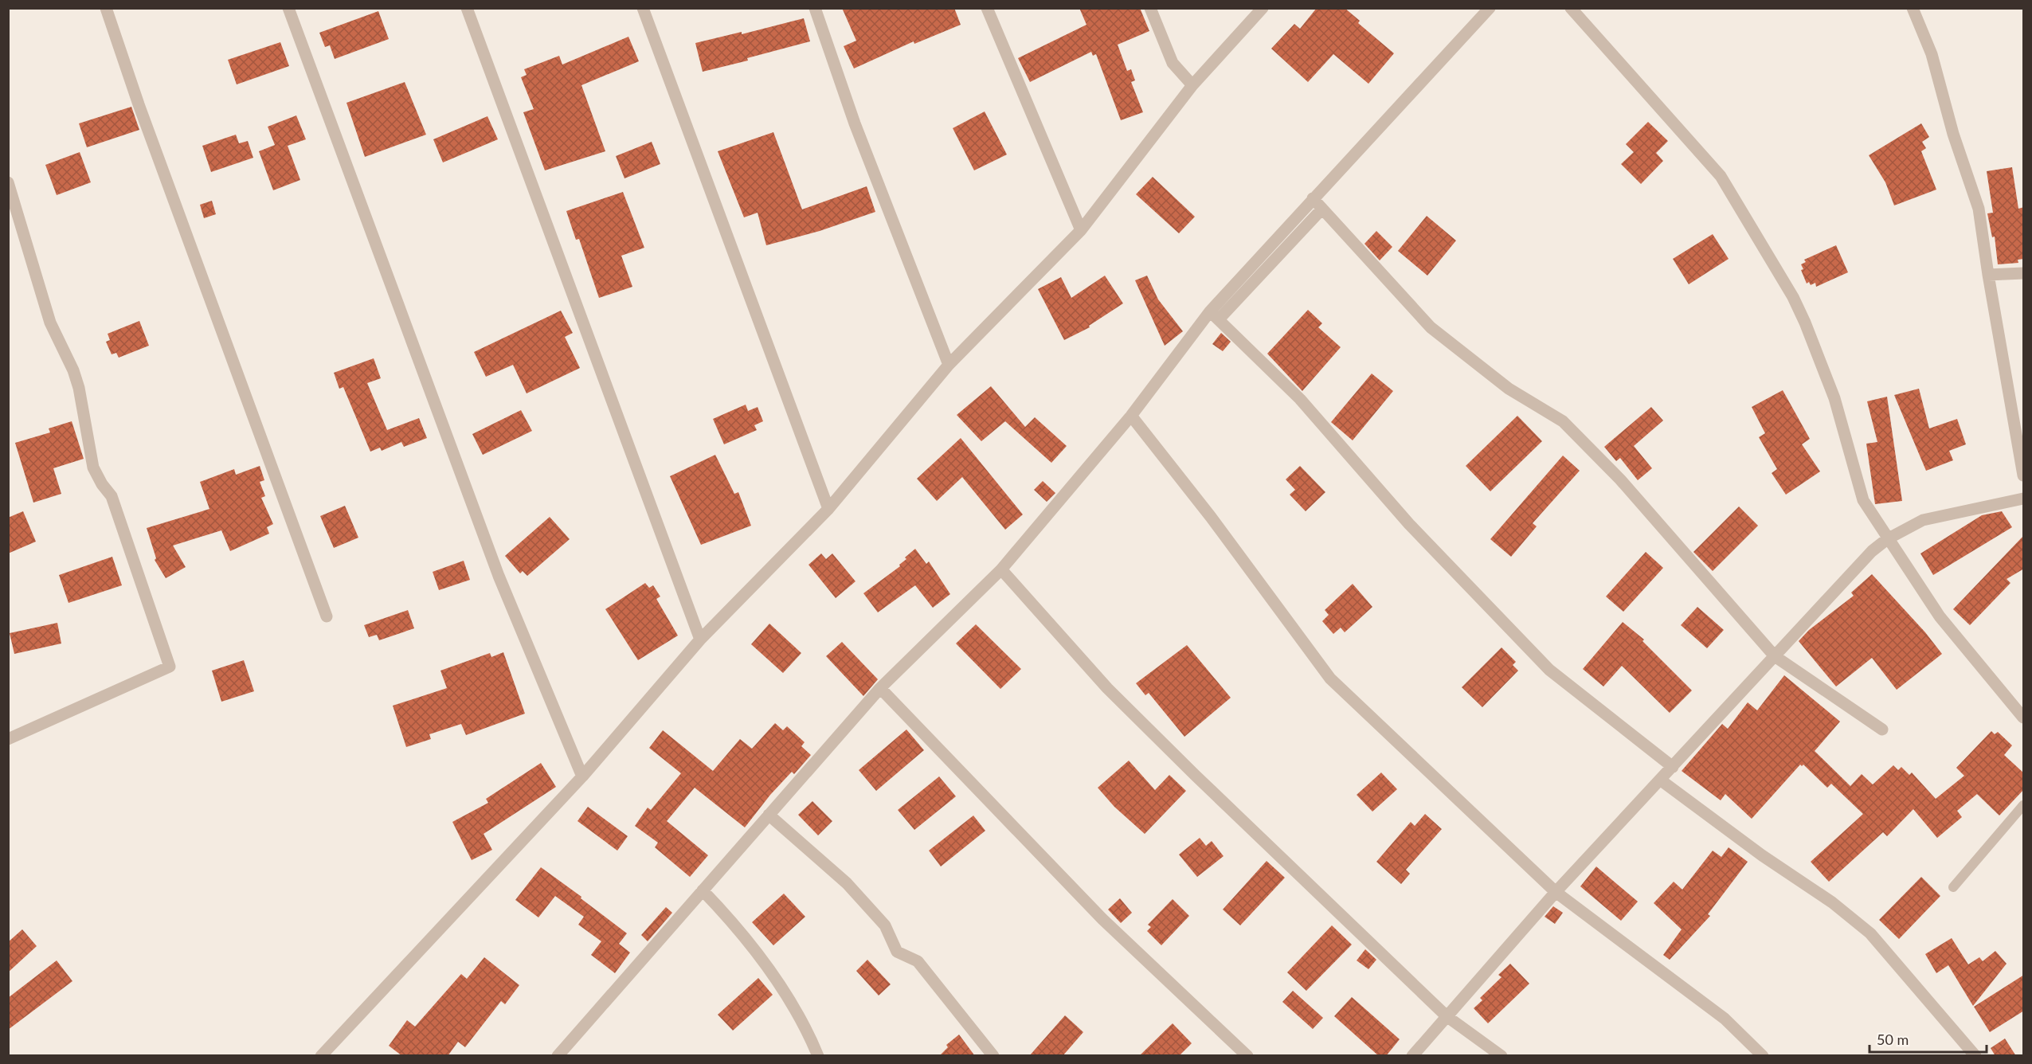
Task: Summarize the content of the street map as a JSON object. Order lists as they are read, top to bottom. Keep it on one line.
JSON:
{"scale_bar":"50 m"}
